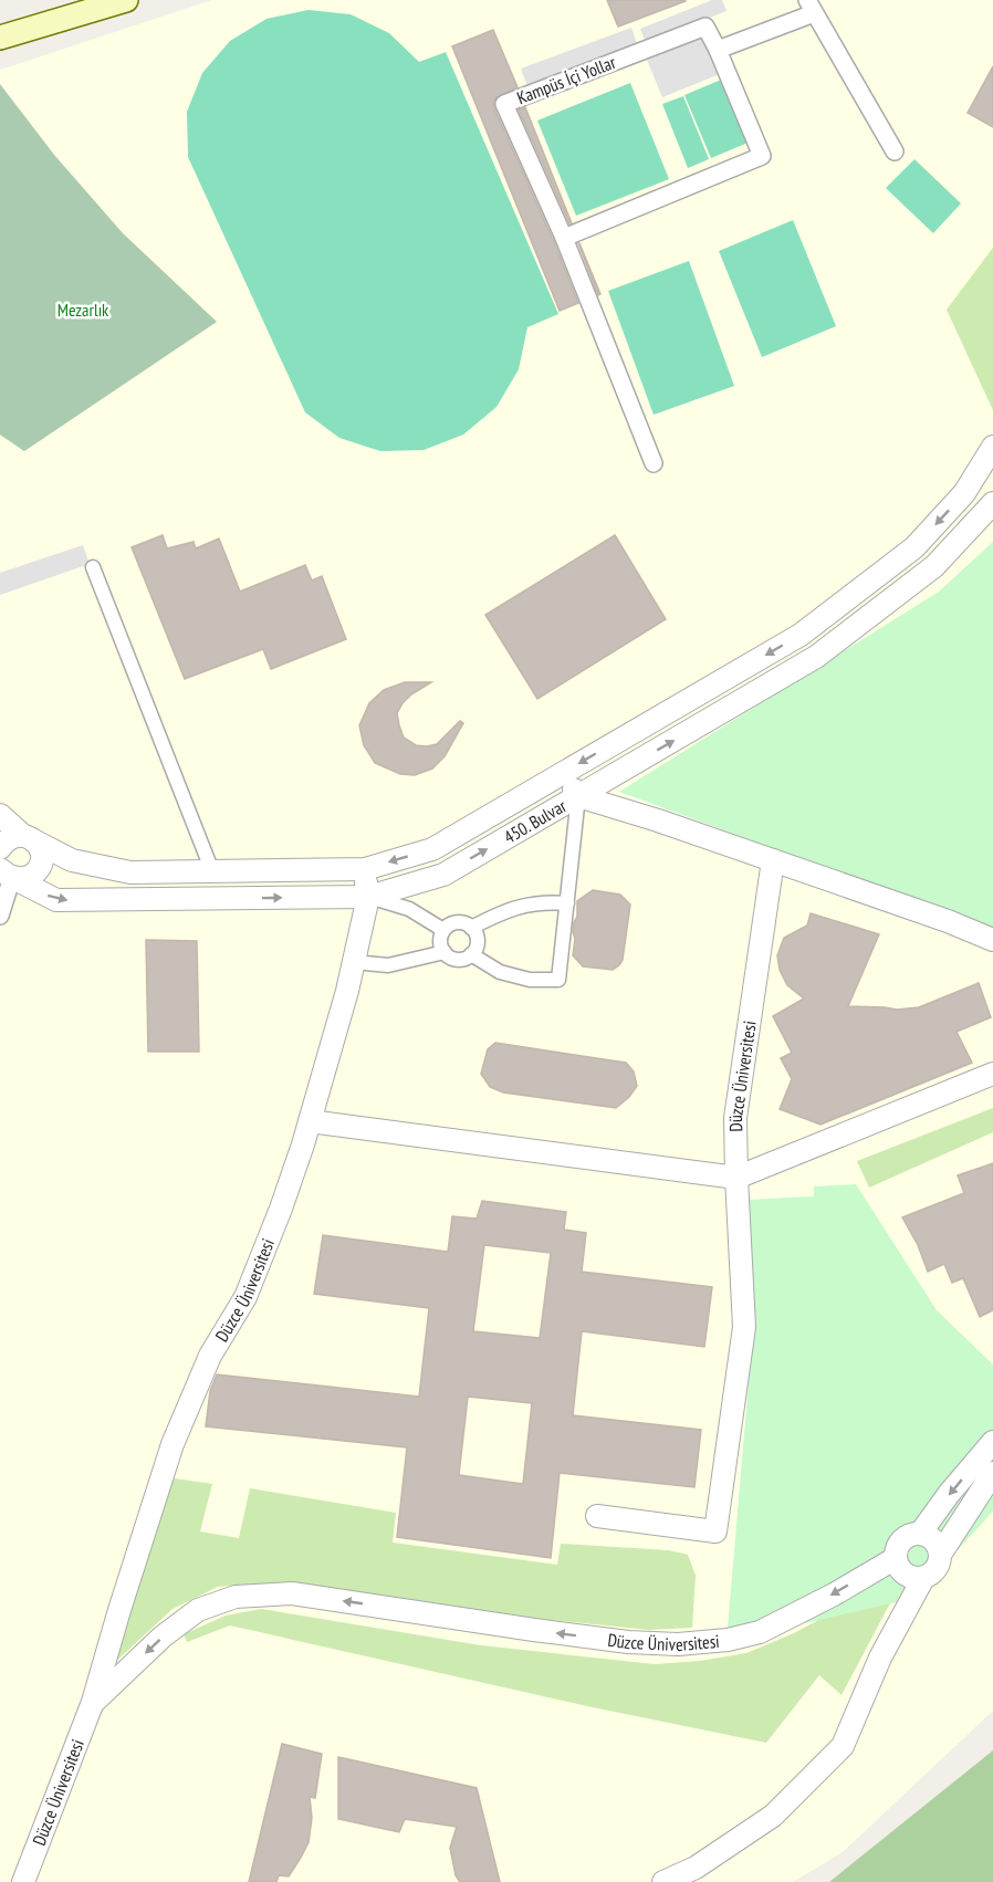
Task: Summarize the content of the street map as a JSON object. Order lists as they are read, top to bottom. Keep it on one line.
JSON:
{"streets":{"street":["Kampüs İçi Yollar","450. Bulvar","Düzce Üniversitesi"]},"crossings":[["450. Bulvar","Düzce Üniversitesi"]],"parks":["Mezarlık"]}
